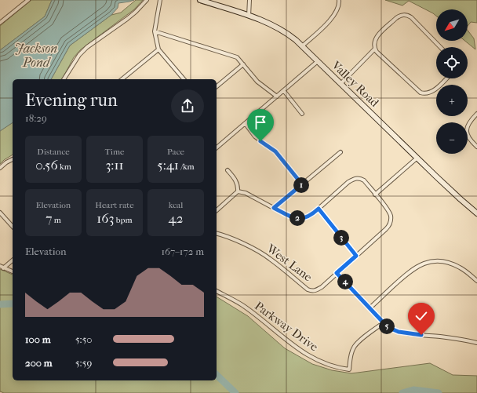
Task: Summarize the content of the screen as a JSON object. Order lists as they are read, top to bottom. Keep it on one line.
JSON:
{"streets":{"street":["Valley Road","West Lane","Parkway Drive"]},"water":["Jackson Pond"],"north":"bottom left","page":{"map_buttons":["+","−"],"heading":["Evening run","18:29"],"stats":[["Distance","0.56 km"],["Time","3:11"],["Pace","5:41 /km"],["Elevation","7 m"],["Heart rate","163 bpm"],["kcal","42"]],"pins":["1","2","3","4","5"],"chart":["Elevation","167–172 m"],"list":[{"name":"100 m","note":"5:50"},{"name":"200 m","note":"5:59"}]}}
